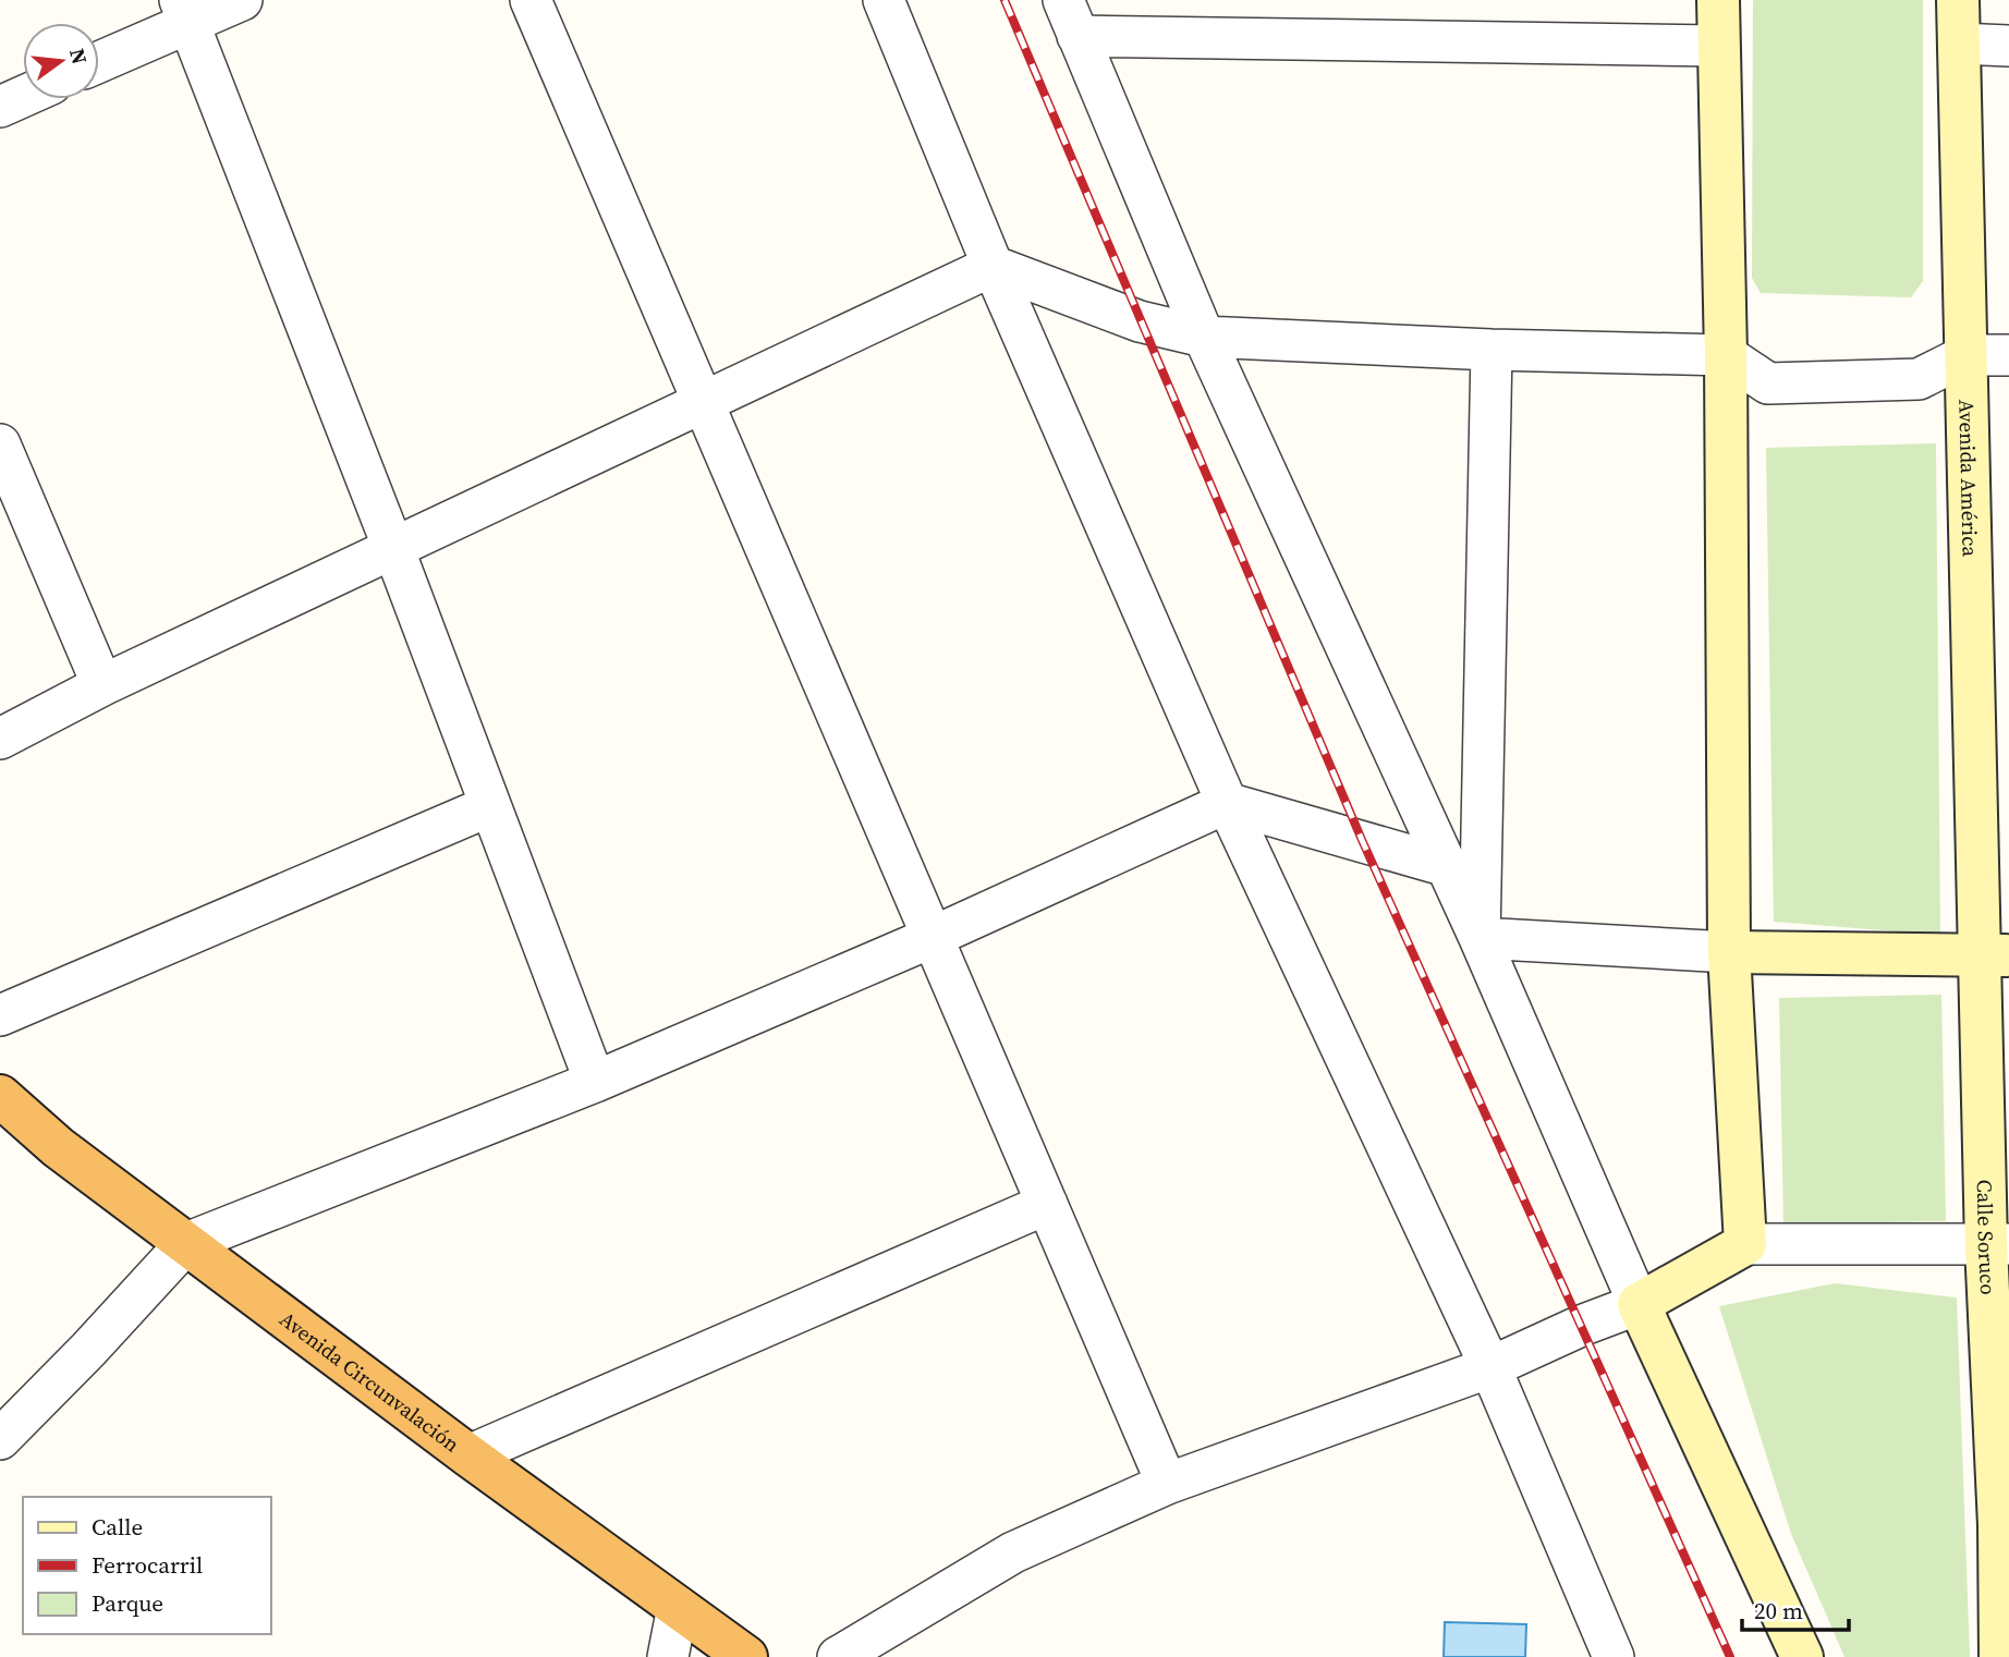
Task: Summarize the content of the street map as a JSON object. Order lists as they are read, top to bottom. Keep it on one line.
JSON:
{"streets":{"highway":["Avenida Circunvalación"],"main road":["Avenida América","Calle Soruco"]},"crossings":[["Avenida América","Calle Soruco"]],"legend":["Calle","Ferrocarril","Parque"],"scale_bar":"20 m","north":"right"}
